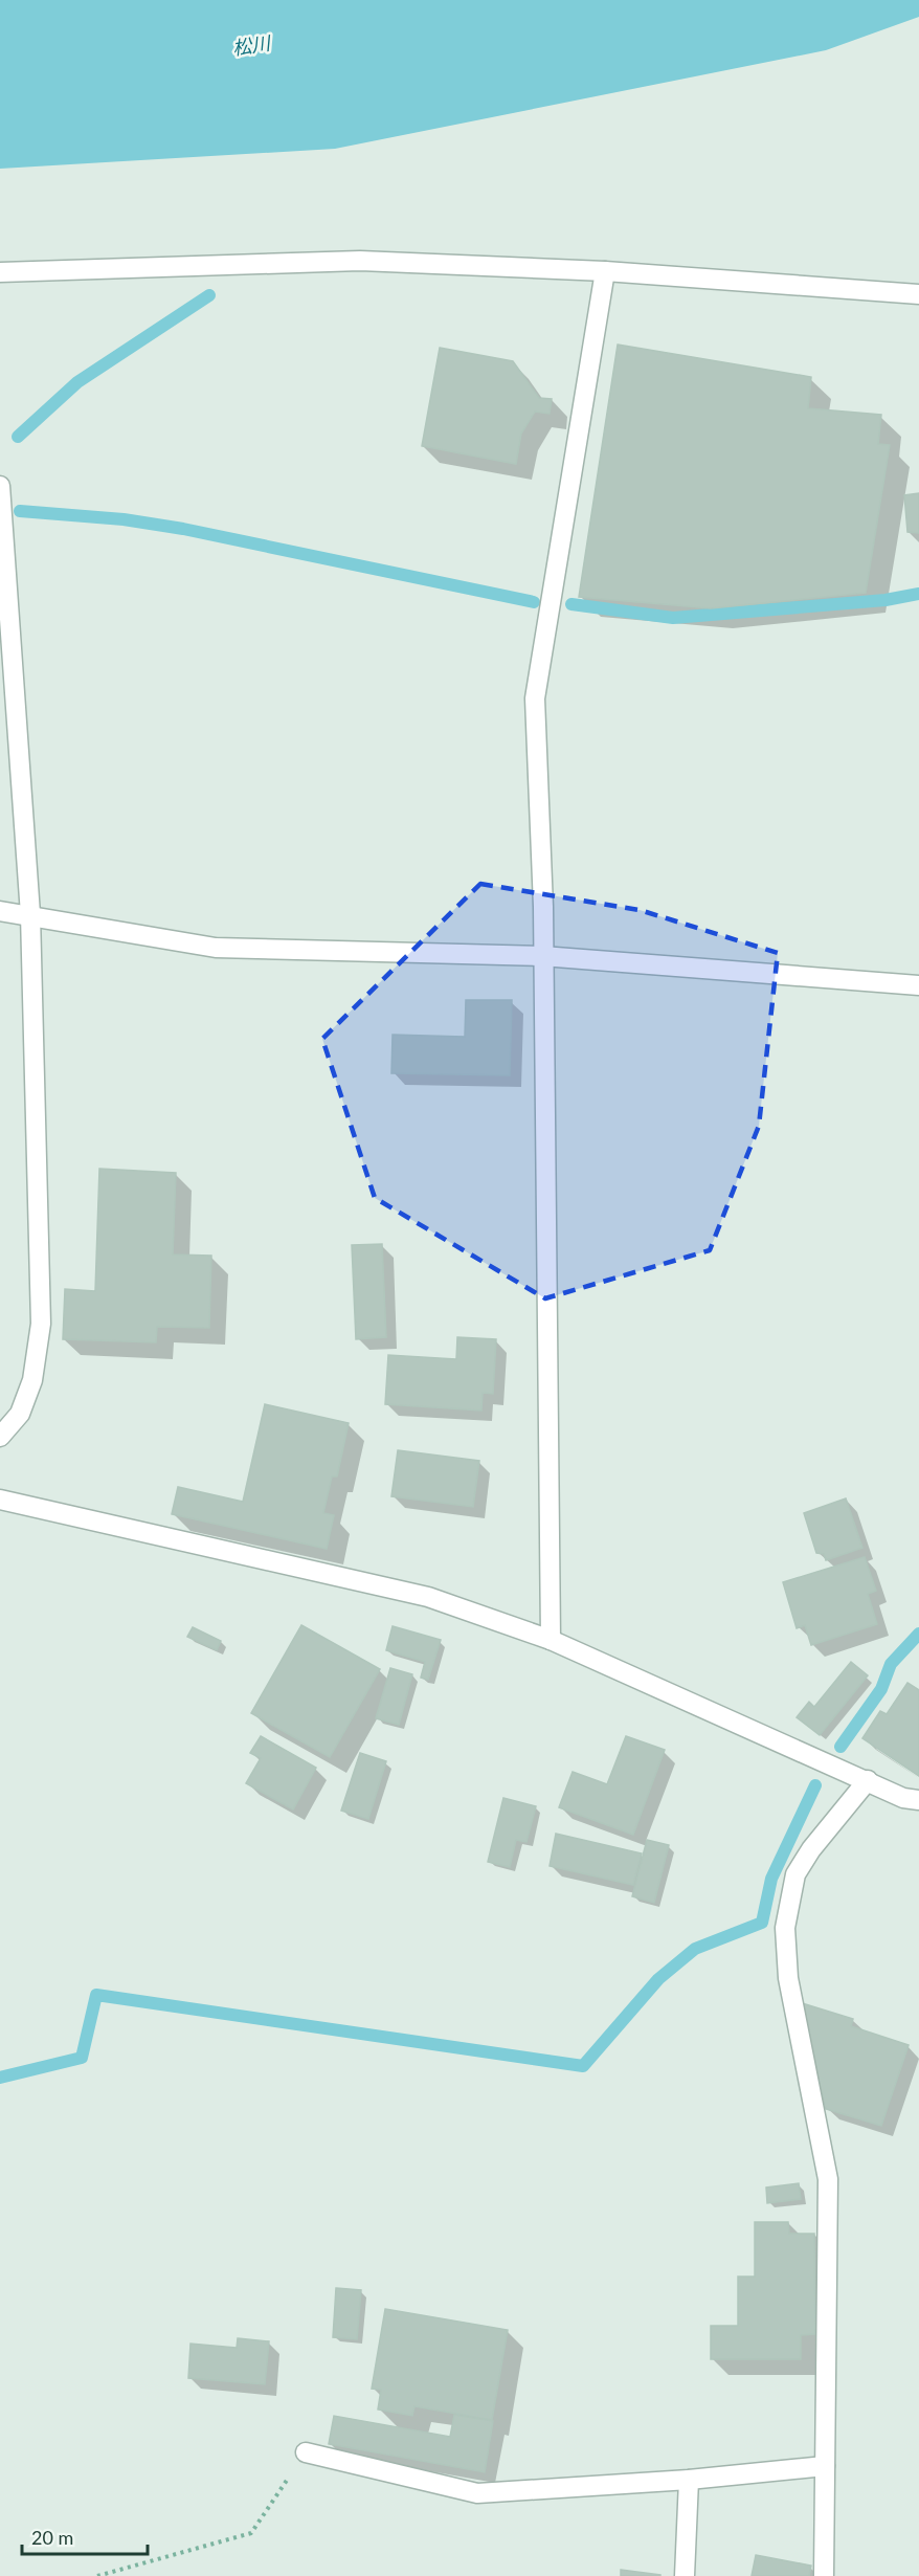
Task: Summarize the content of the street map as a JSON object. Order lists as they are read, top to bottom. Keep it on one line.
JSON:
{"water":["松川"],"scale_bar":"20 m"}
